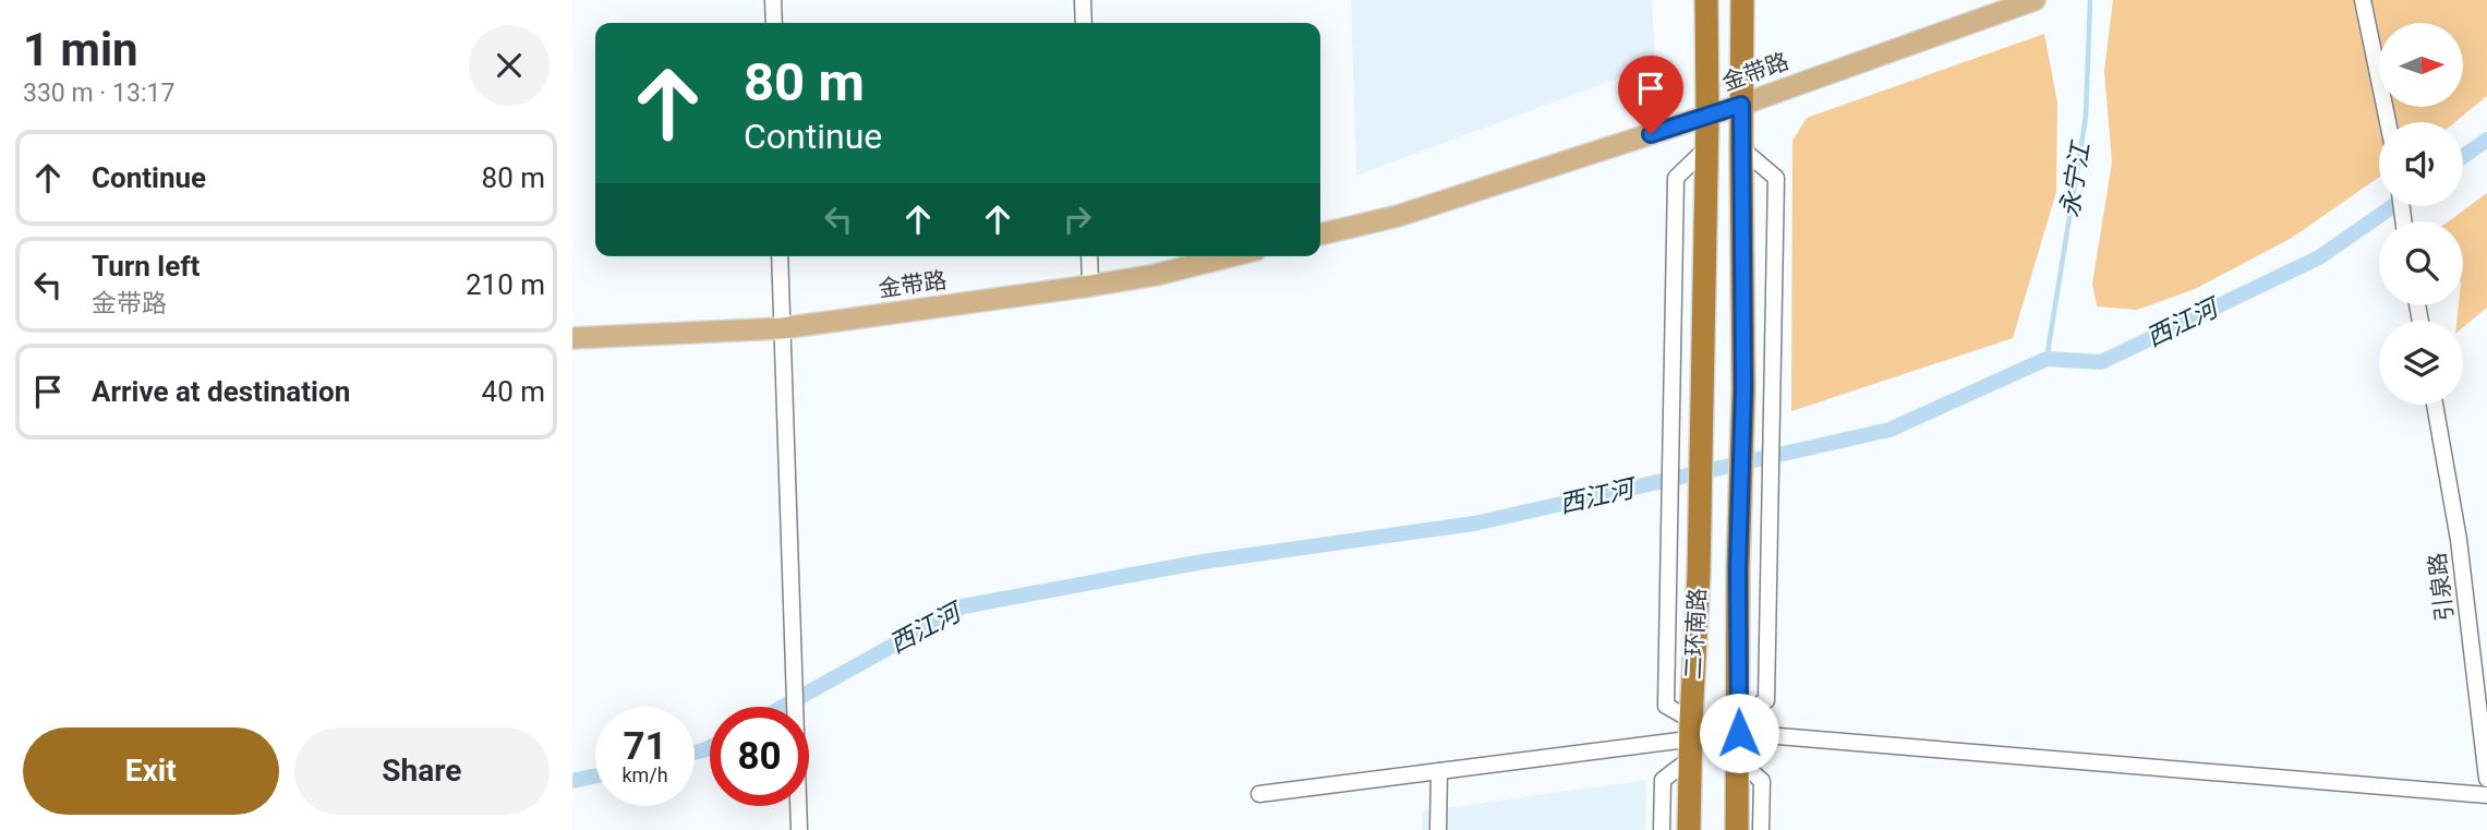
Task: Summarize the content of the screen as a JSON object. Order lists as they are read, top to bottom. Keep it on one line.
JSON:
{"streets":{"highway":["二环南路"],"main road":["金带路"],"street":["引泉路"]},"crossings":[["金带路","二环南路"]],"water":["永宁江","西江河"],"north":"right","page":{"heading":["1 min","330 m · 13:17"],"turn":["80 m","Continue"],"list":[{"name":"Continue","value":"80 m"},{"name":"Turn left","note":"金带路","value":"210 m"},{"name":"Arrive at destination","value":"40 m"}],"speed":"71 km/h","limit":"80","buttons":["Exit","Share"]}}
